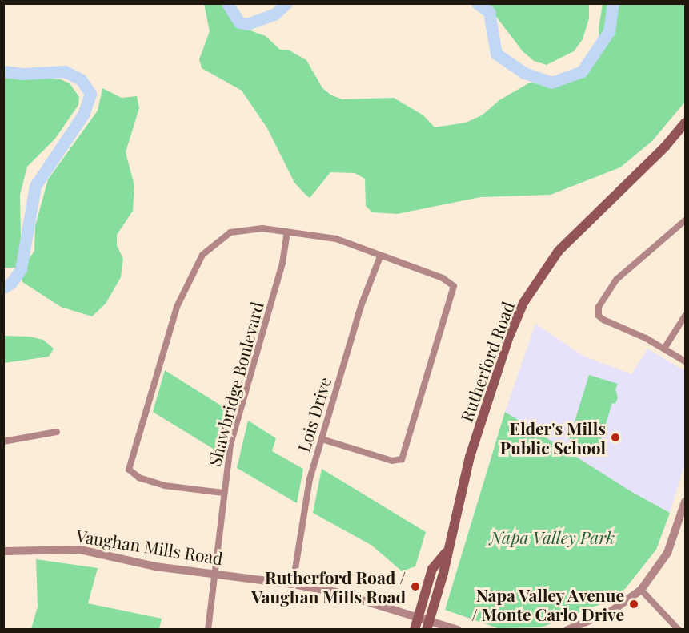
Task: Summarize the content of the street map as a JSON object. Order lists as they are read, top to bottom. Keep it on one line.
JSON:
{"streets":{"main road":["Rutherford Road"],"street":["Shawbridge Boulevard","Lois Drive","Vaughan Mills Road"]},"crossings":[["Rutherford Road","Vaughan Mills Road"],["Shawbridge Boulevard","Vaughan Mills Road"],["Lois Drive","Vaughan Mills Road"]],"parks":["Napa Valley Park"],"places":["Elder's Mills Public School","Rutherford Road / Vaughan Mills Road","Napa Valley Avenue / Monte Carlo Drive"]}
